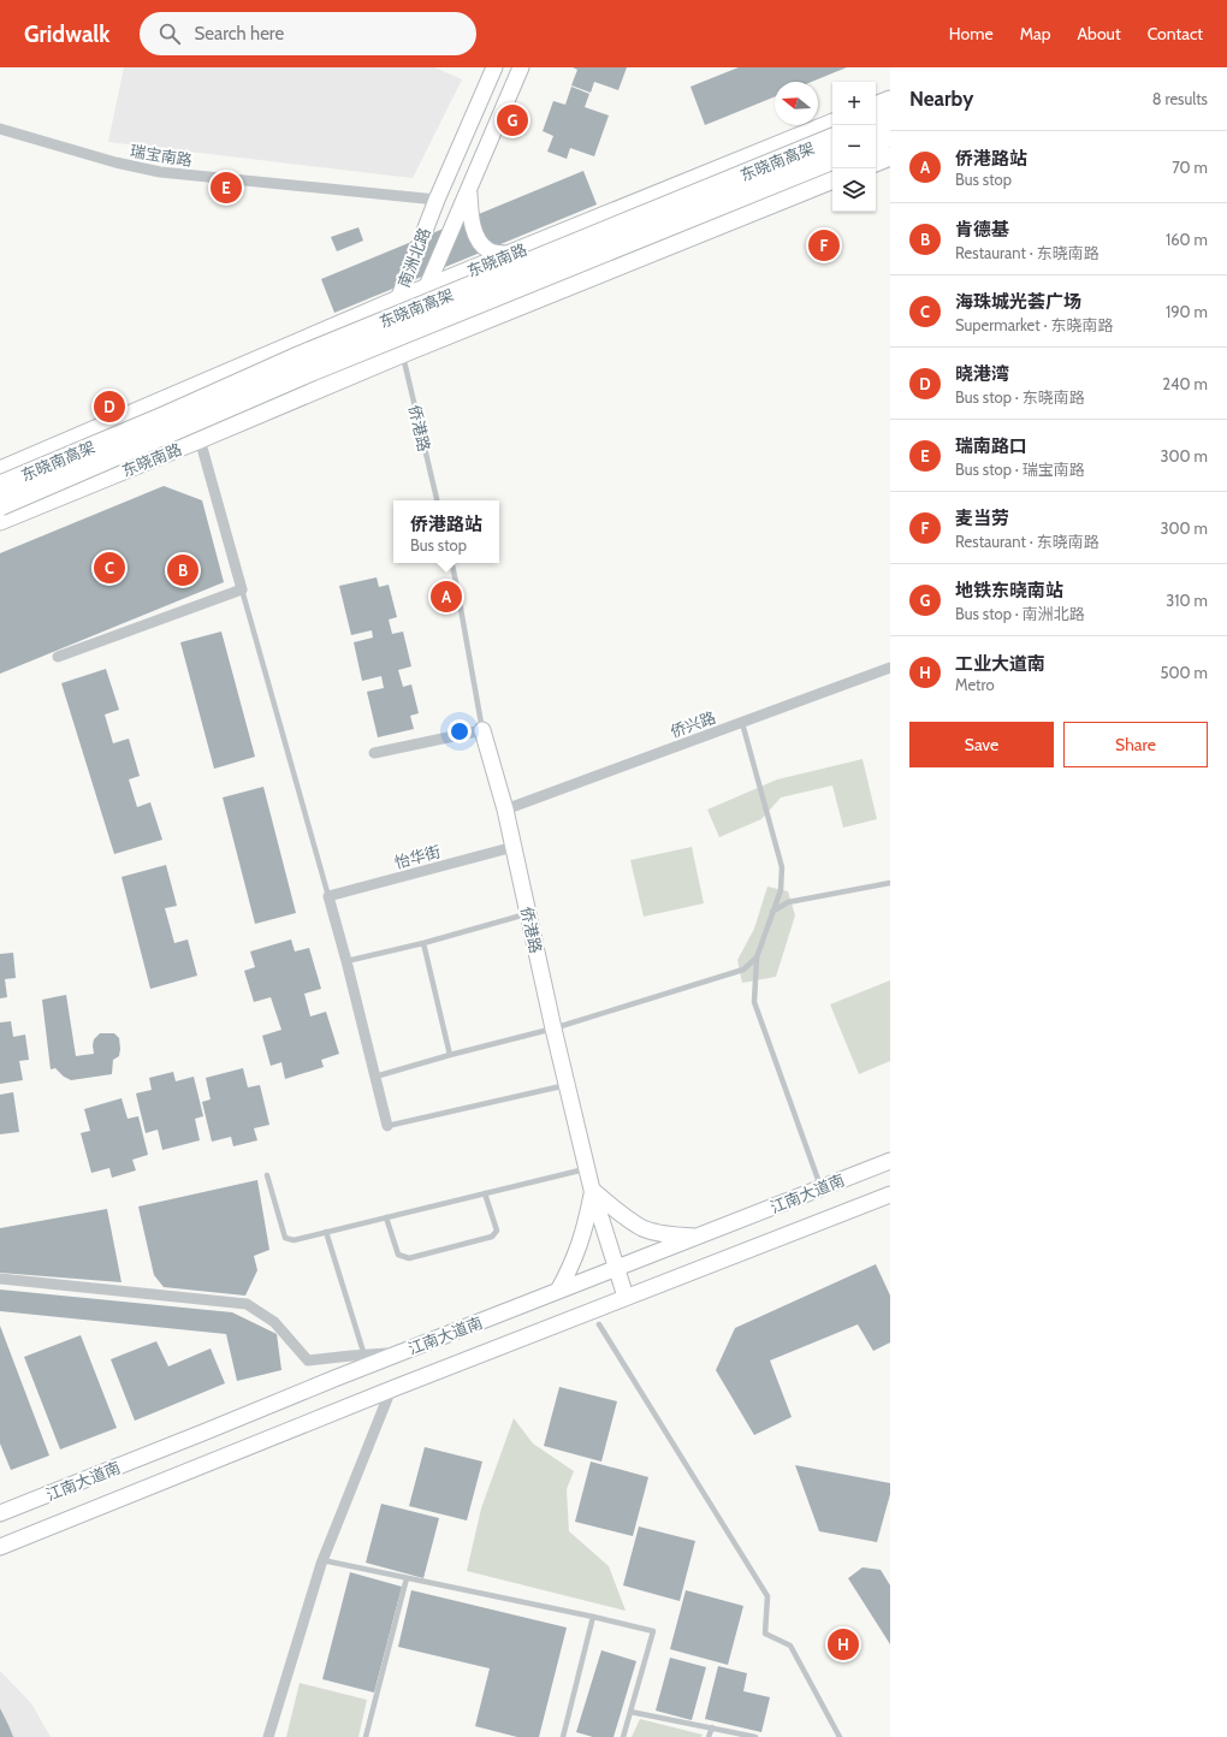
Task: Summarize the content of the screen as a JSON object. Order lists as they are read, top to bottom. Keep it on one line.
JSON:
{"streets":{"highway":["东晓南高架"],"main road":["南洲北路","东晓南路","侨港路","江南大道南"],"street":["瑞宝南路","侨兴路","怡华街"]},"crossings":[["瑞宝南路","南洲北路"],["南洲北路","东晓南路"],["南洲北路","侨港路"],["东晓南路","侨港路"],["侨港路","侨兴路"],["侨港路","怡华街"],["侨港路","江南大道南"]],"north":"left","page":{"header":"Gridwalk","search":"Search here","nav":["Home","Map","About","Contact"],"heading":["Nearby","8 results"],"map_buttons":["+","−"],"pins":["G","E","F","D","C","B","A","H"],"list":[{"mark":"A","name":"侨港路站","note":"Bus stop","value":"70 m"},{"mark":"B","name":"肯德基","note":"Restaurant · 东晓南路","value":"160 m"},{"mark":"C","name":"海珠城光荟广场","note":"Supermarket · 东晓南路","value":"190 m"},{"mark":"D","name":"晓港湾","note":"Bus stop · 东晓南路","value":"240 m"},{"mark":"E","name":"瑞南路口","note":"Bus stop · 瑞宝南路","value":"300 m"},{"mark":"F","name":"麦当劳","note":"Restaurant · 东晓南路","value":"300 m"},{"mark":"G","name":"地铁东晓南站","note":"Bus stop · 南洲北路","value":"310 m"},{"mark":"H","name":"工业大道南","note":"Metro","value":"500 m"}],"popup":["侨港路站","Bus stop"],"buttons":["Save","Share"]}}
